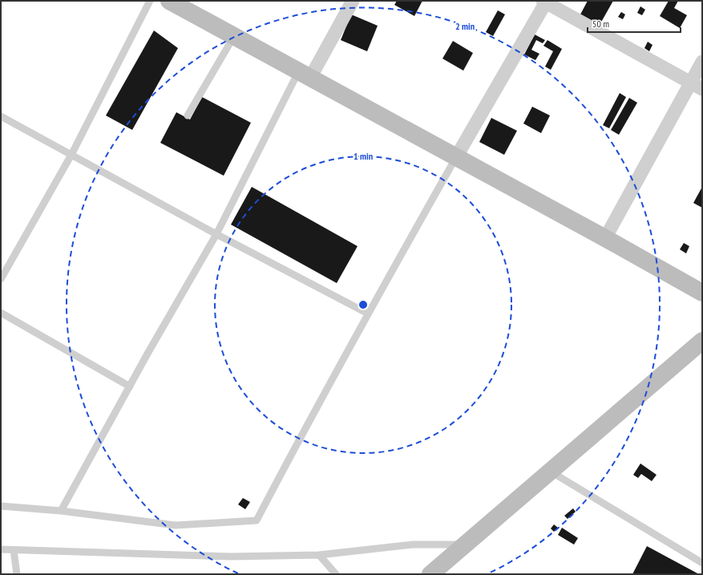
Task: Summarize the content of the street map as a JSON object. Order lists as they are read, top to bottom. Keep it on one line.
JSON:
{"scale_bar":"50 m","rings":["2 min","1 min"]}
